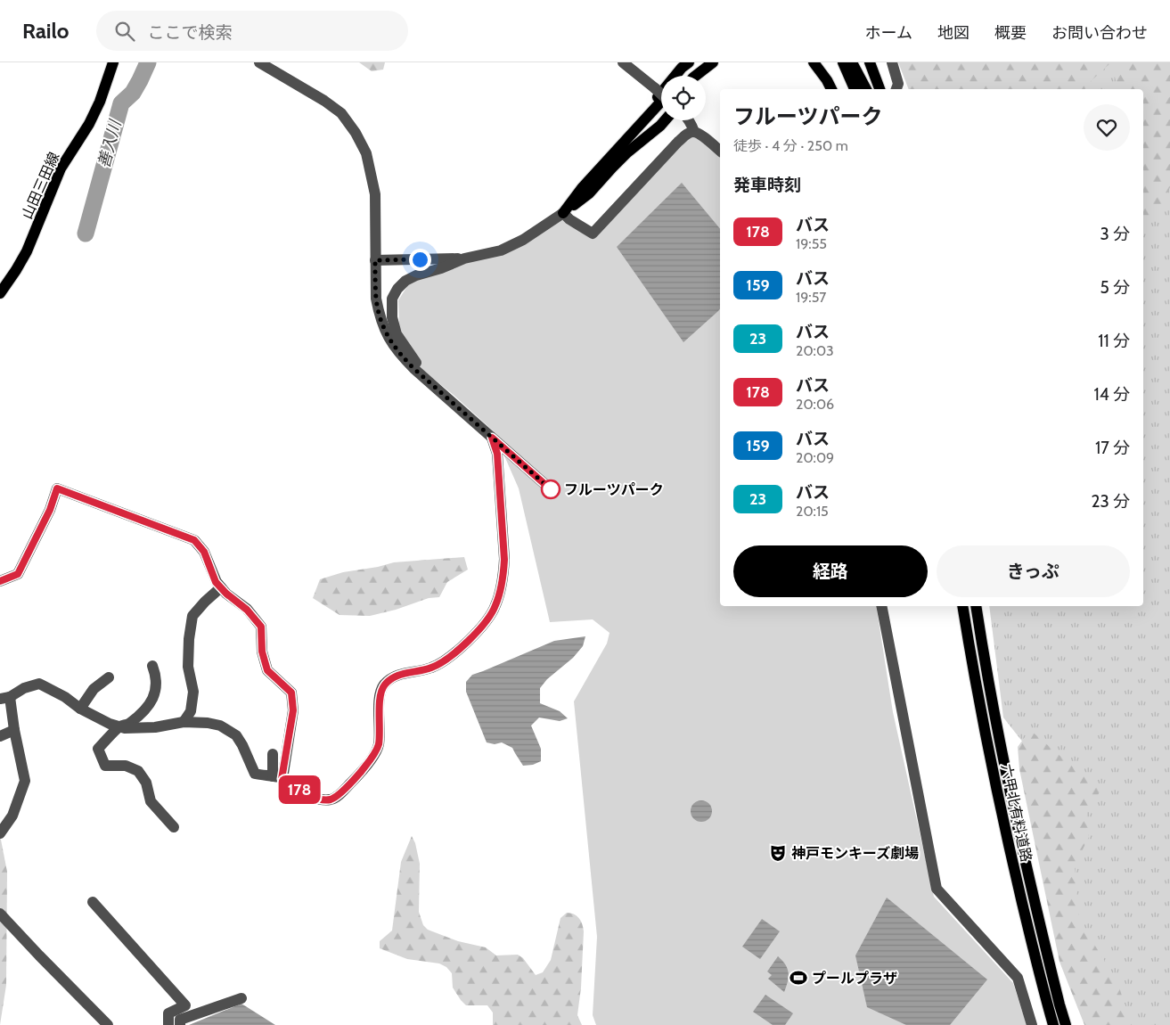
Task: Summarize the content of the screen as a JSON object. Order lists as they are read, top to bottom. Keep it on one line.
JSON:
{"streets":{"main road":["山田三田線","六甲北有料道路"]},"water":["善入川"],"places":{"other":["フルーツパーク"],"theatre":["神戸モンキーズ劇場"],"sports":["プールプラザ"]},"lines":["bus line 178"],"page":{"header":"Railo","search":"ここで検索","nav":["ホーム","地図","概要","お問い合わせ"],"on_map":"178","heading":[["フルーツパーク","徒歩 · 4 分 · 250 m"],"発車時刻"],"list":[{"mark":"178","name":"バス","note":"19:55","value":"3 分"},{"mark":"159","name":"バス","note":"19:57","value":"5 分"},{"mark":"23","name":"バス","note":"20:03","value":"11 分"},{"mark":"178","name":"バス","note":"20:06","value":"14 分"},{"mark":"159","name":"バス","note":"20:09","value":"17 分"},{"mark":"23","name":"バス","note":"20:15","value":"23 分"}],"buttons":["経路","きっぷ"]}}
